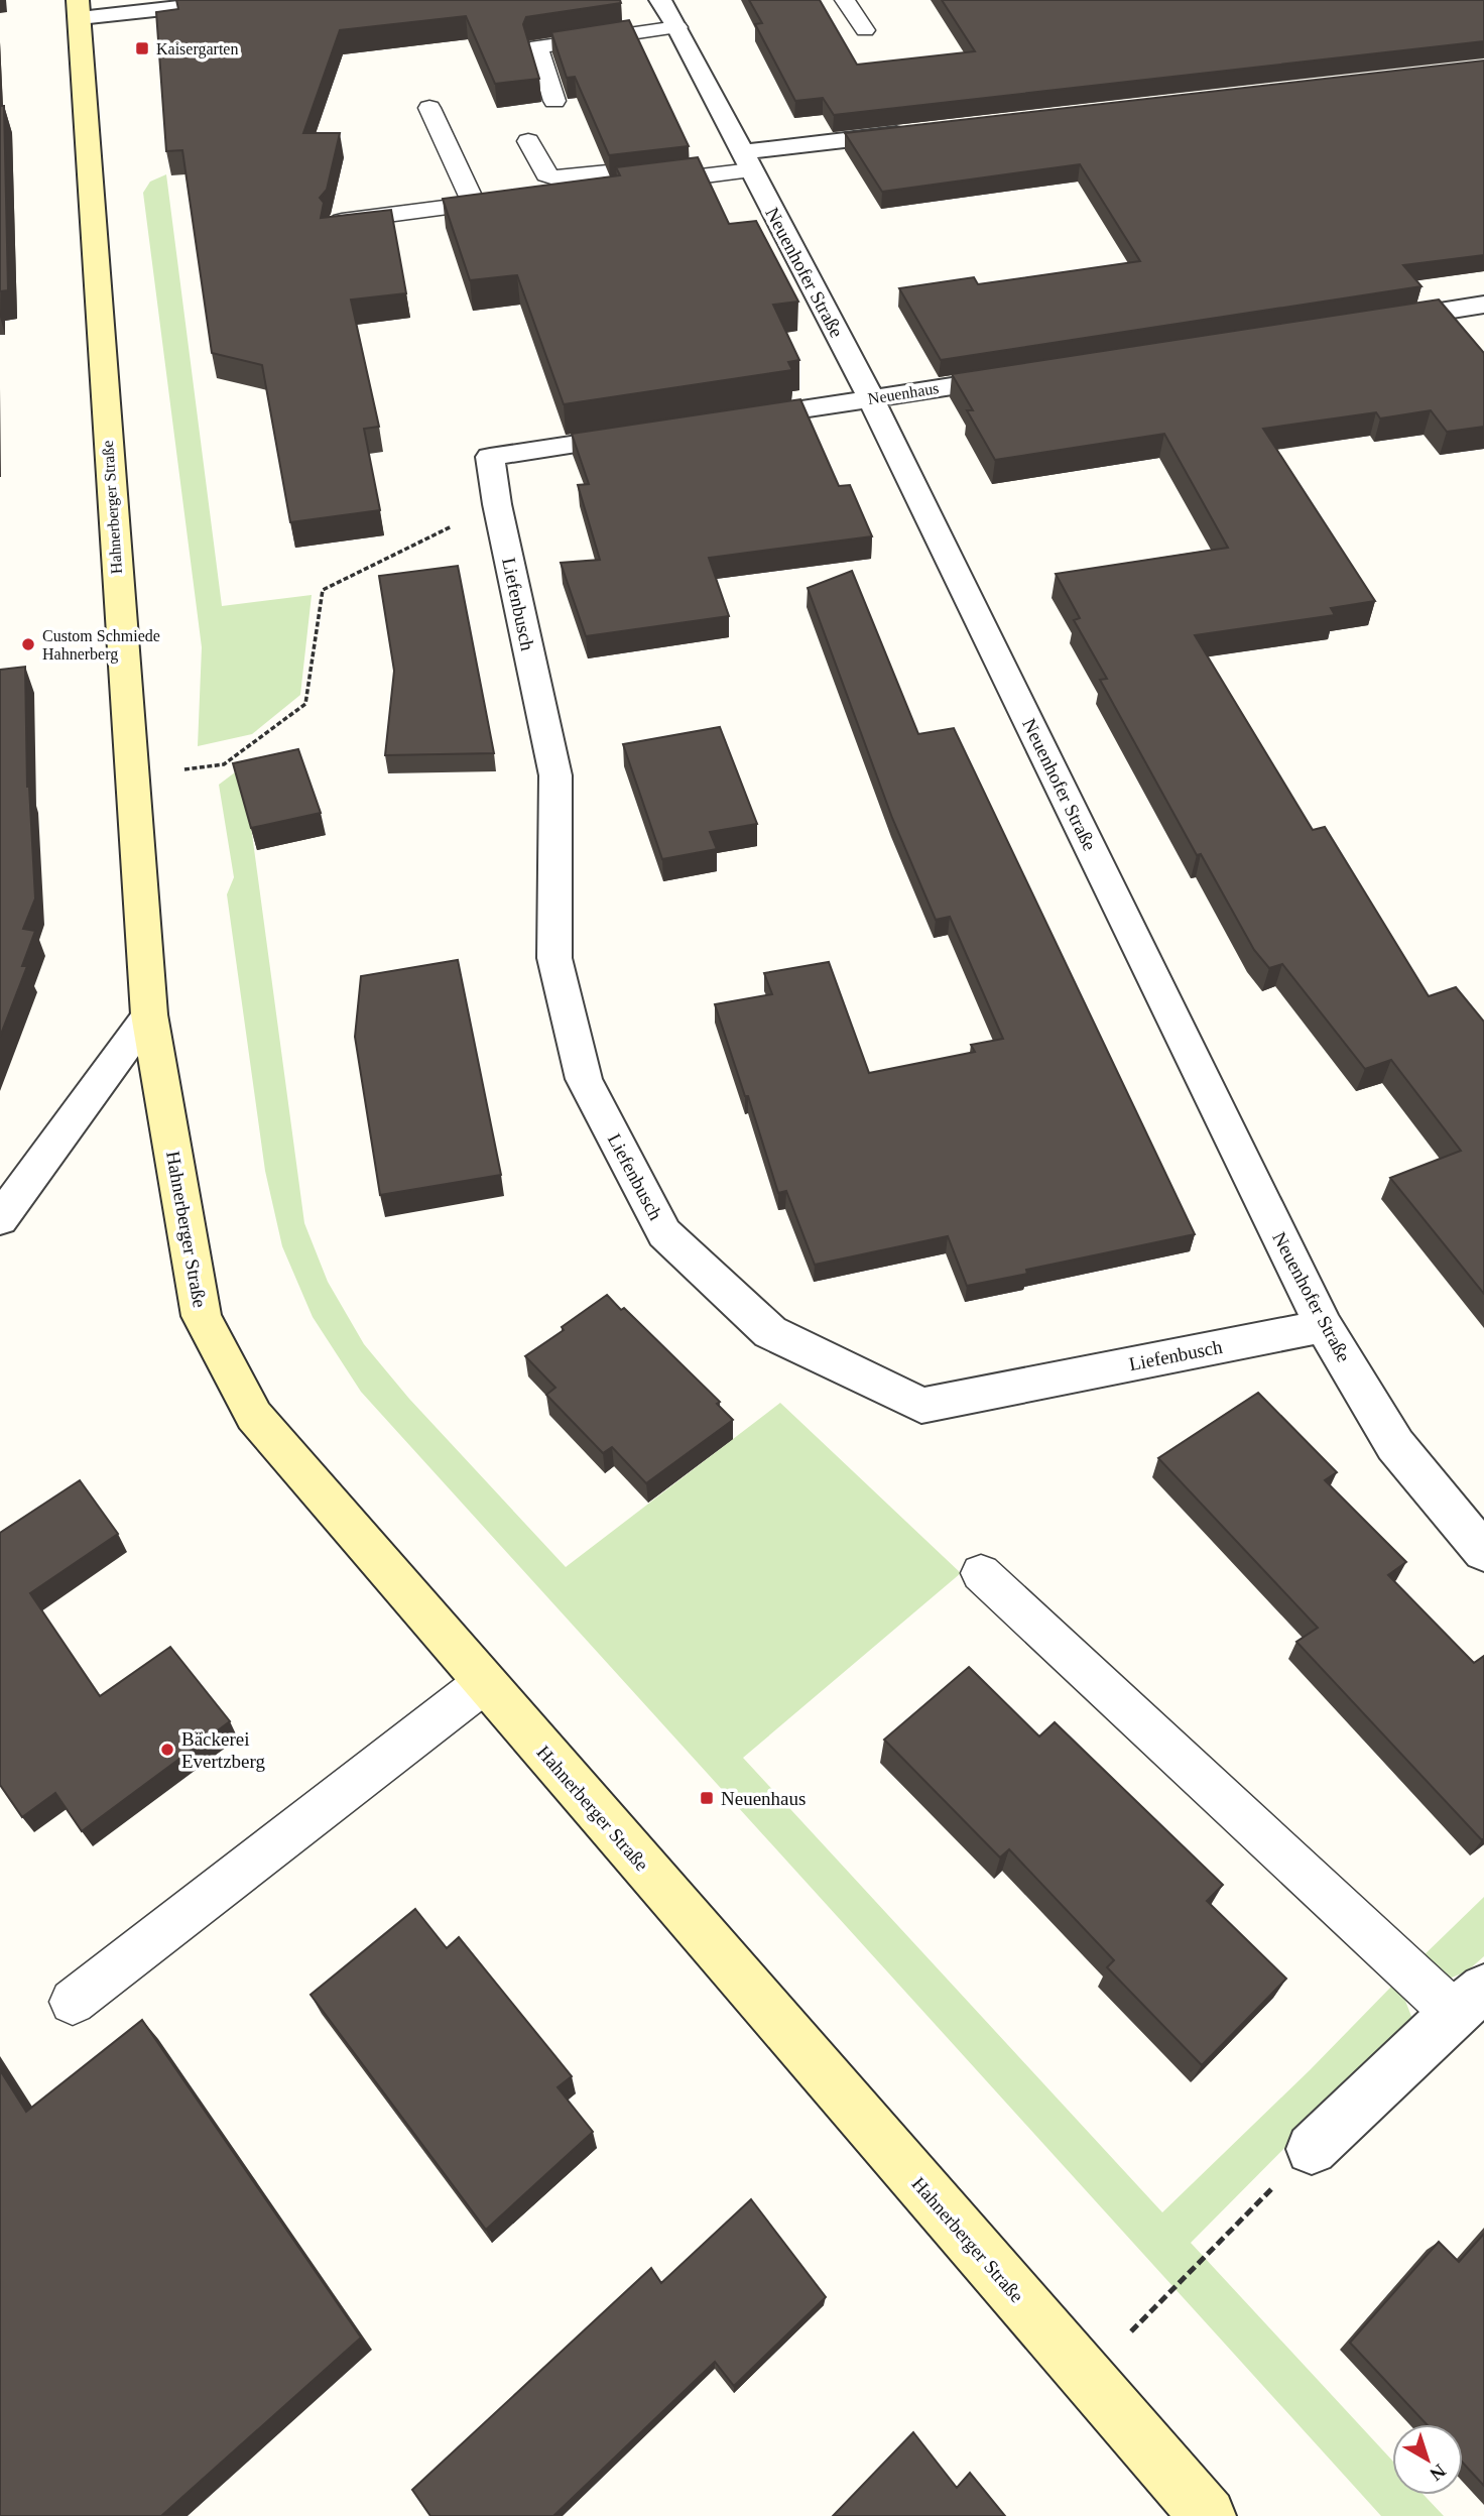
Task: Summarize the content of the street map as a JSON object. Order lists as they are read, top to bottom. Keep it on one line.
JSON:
{"streets":{"main road":["Hahnerberger Straße"],"street":["Neuenhofer Straße","Neuenhaus","Liefenbusch"]},"crossings":[["Neuenhofer Straße","Neuenhaus"],["Neuenhofer Straße","Liefenbusch"]],"places":{"transit":["Kaisergarten","Neuenhaus"],"other":["Custom Schmiede Hahnerberg","Bäckerei Evertzberg"]},"north":"bottom right"}
